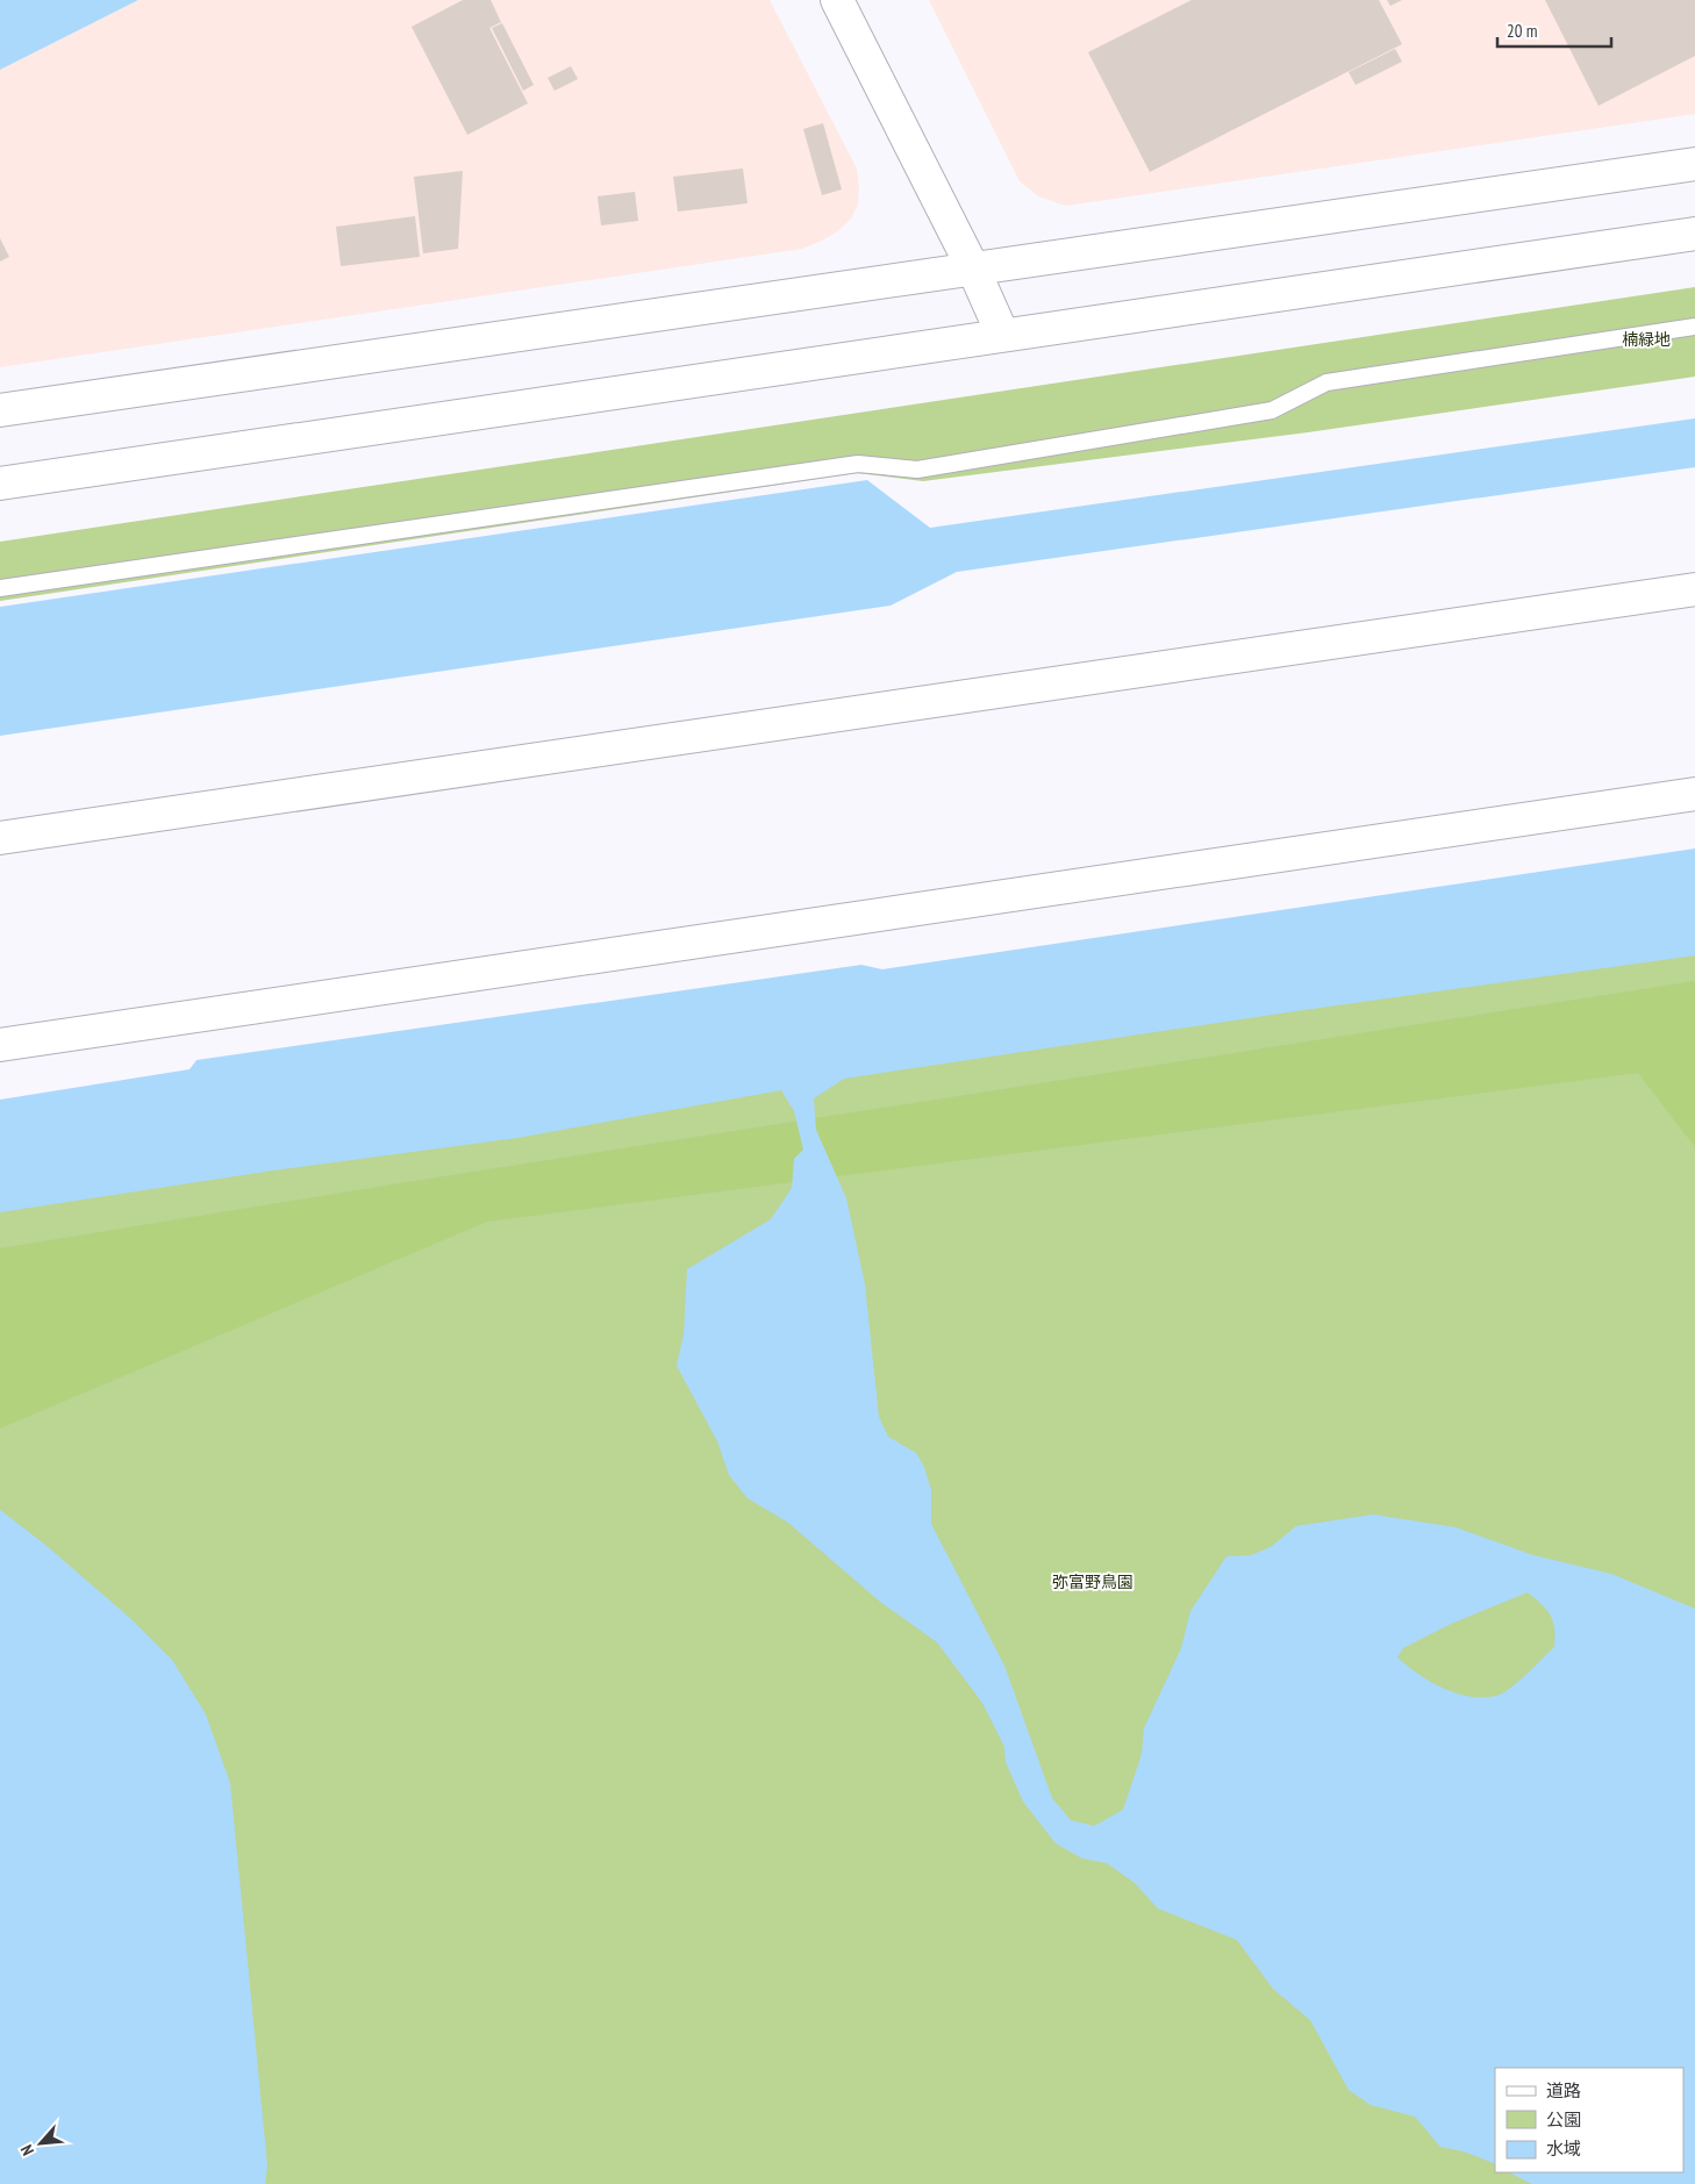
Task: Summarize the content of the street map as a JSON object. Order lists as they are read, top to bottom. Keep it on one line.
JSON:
{"parks":["楠緑地","弥富野鳥園"],"legend":["道路","公園","水域"],"scale_bar":"20 m","north":"bottom left"}
